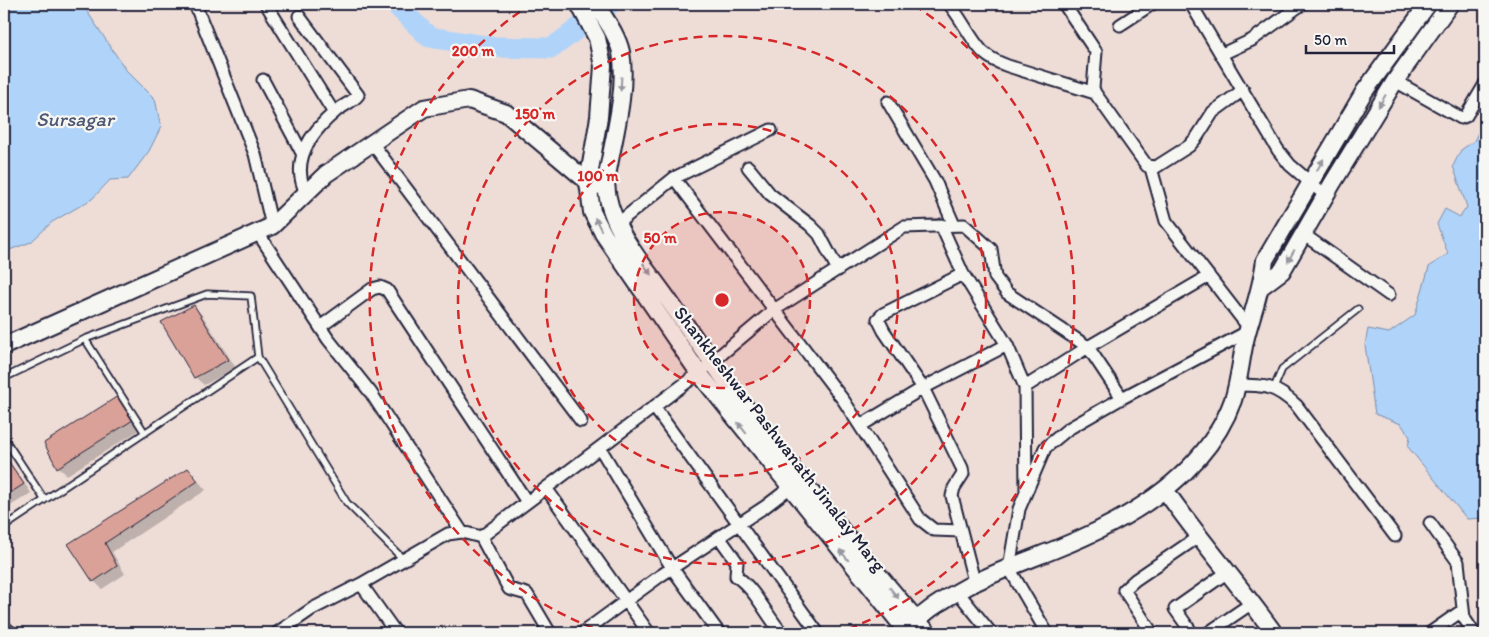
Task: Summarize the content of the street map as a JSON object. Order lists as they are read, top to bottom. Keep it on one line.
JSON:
{"streets":{"street":["Shankheshwar Pashwanath Jinalay Marg"]},"water":["Sursagar"],"scale_bar":"50 m","rings":["200 m","150 m","100 m","50 m"]}
